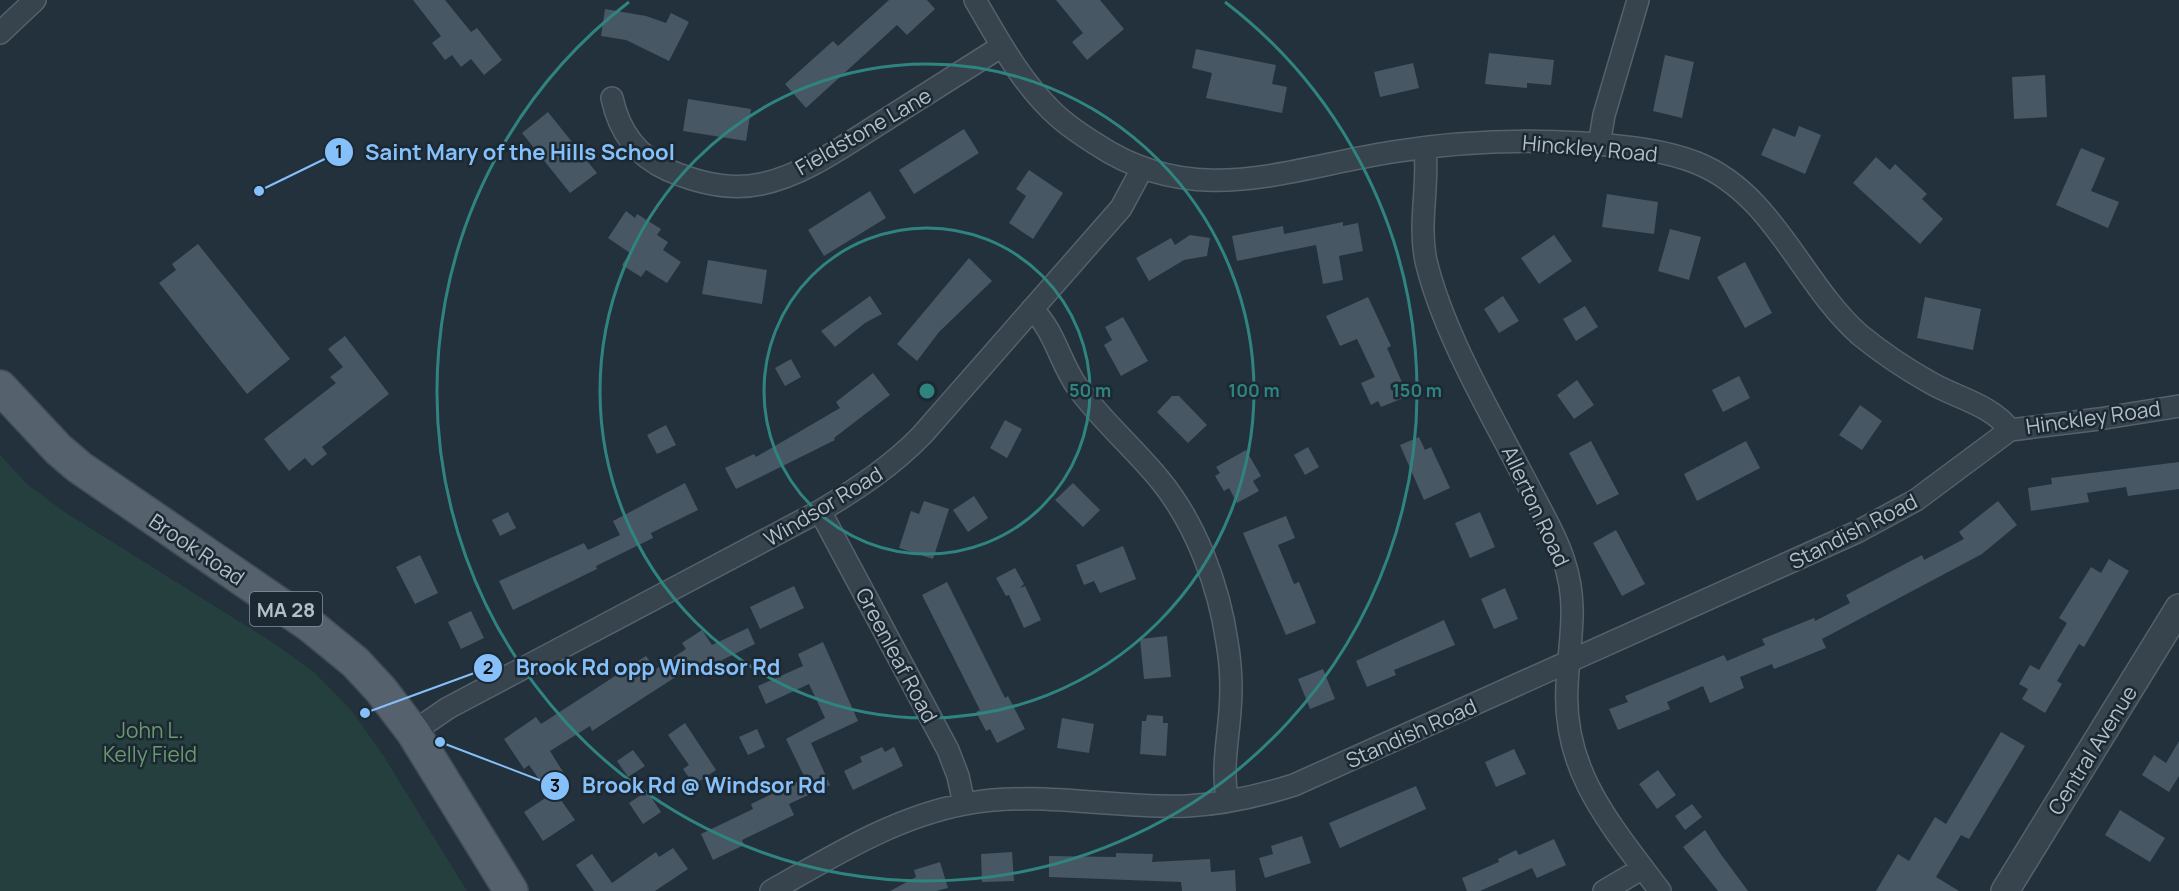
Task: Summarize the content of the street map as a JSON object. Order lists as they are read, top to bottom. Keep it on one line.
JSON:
{"streets":{"main road":["Brook Road","MA 28"],"street":["Fieldstone Lane","Hinckley Road","Windsor Road","Allerton Road","Standish Road","Greenleaf Road","Central Avenue"]},"crossings":[["Fieldstone Lane","Hinckley Road"],["Hinckley Road","Windsor Road"],["Hinckley Road","Allerton Road"],["Hinckley Road","Standish Road"],["Windsor Road","Brook Road"],["Windsor Road","Greenleaf Road"],["Allerton Road","Standish Road"],["Standish Road","Greenleaf Road"]],"parks":["John L. Kelly Field"],"places":["Saint Mary of the Hills School","Brook Rd opp Windsor Rd","Brook Rd @ Windsor Rd"],"rings":["50 m","100 m","150 m"]}
